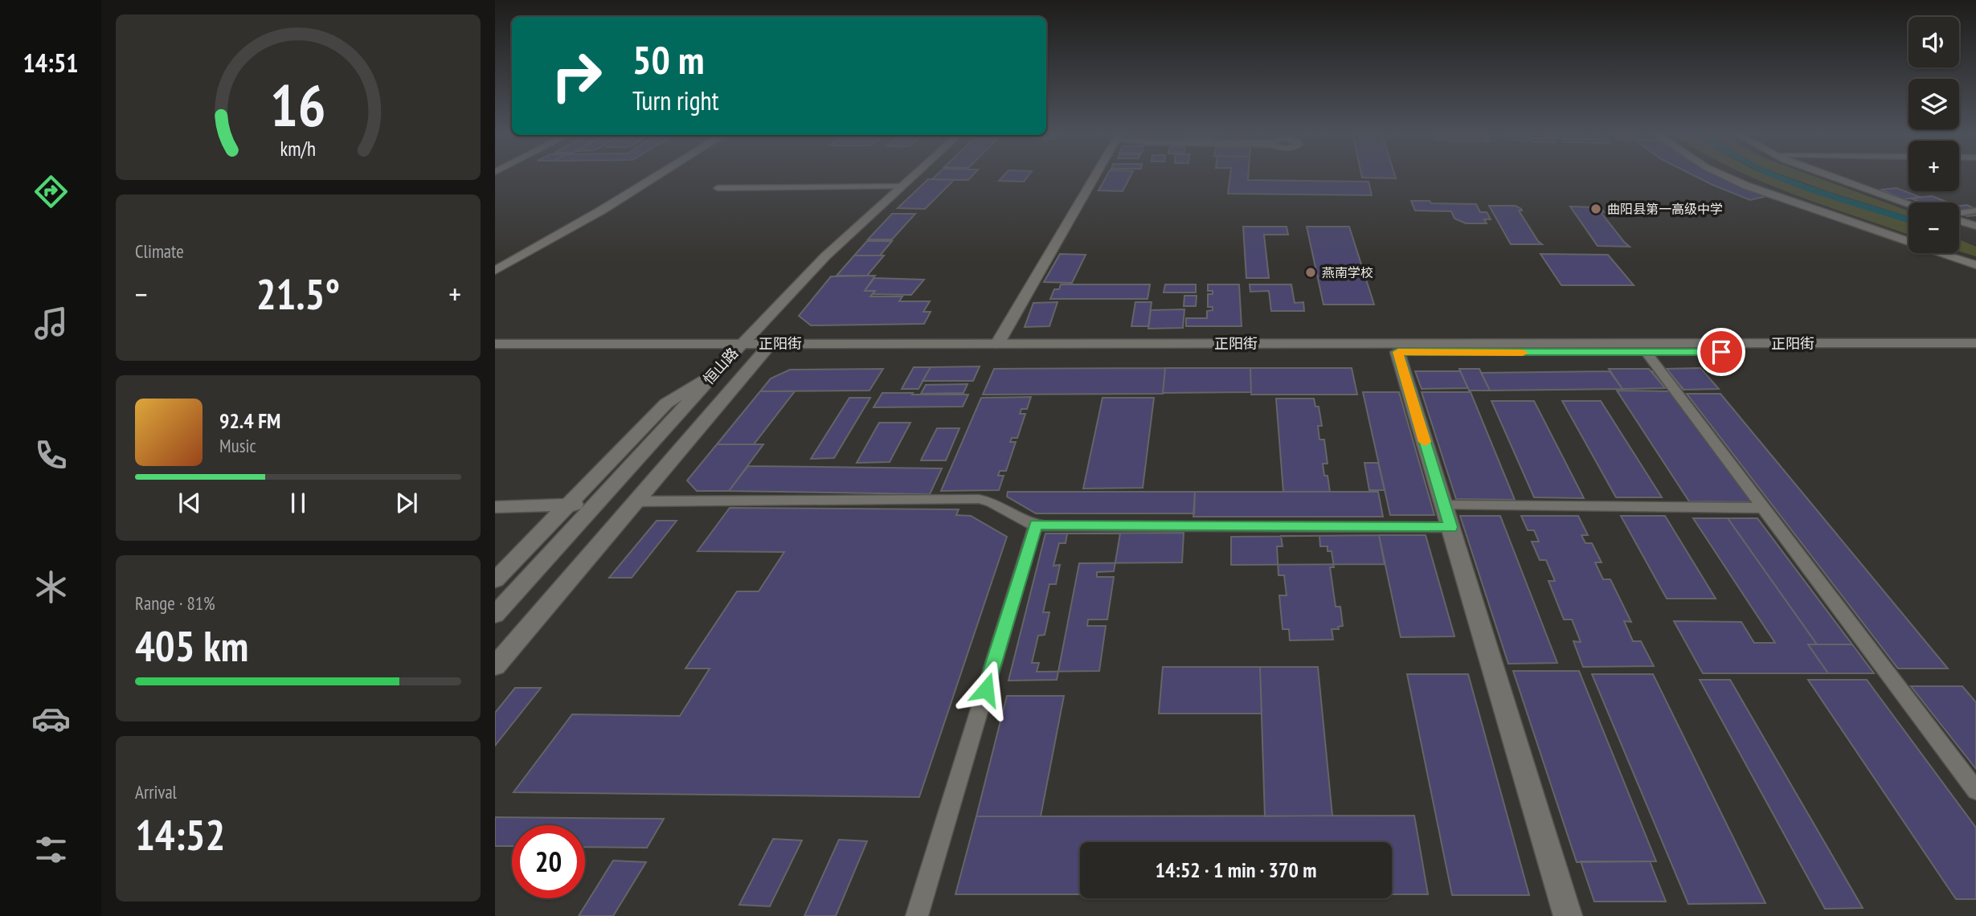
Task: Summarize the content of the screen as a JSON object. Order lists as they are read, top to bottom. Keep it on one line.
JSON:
{"streets":{"street":["正阳街","恒山路"]},"crossings":[["正阳街","恒山路"]],"places":["曲阳县第一高级中学","燕南学校"],"page":{"tabs":"14:51","map_buttons":["+","−"],"turn":["50 m","Turn right"],"tile":["Climate",["Range · 81%","405 km"],["Arrival","14:52"]],"heat":["−","21.5°","+"],"song":["92.4 FM","Music"],"limit":"20","trip":"14:52 · 1 min · 370 m","gauge":["16","km/h"]}}
